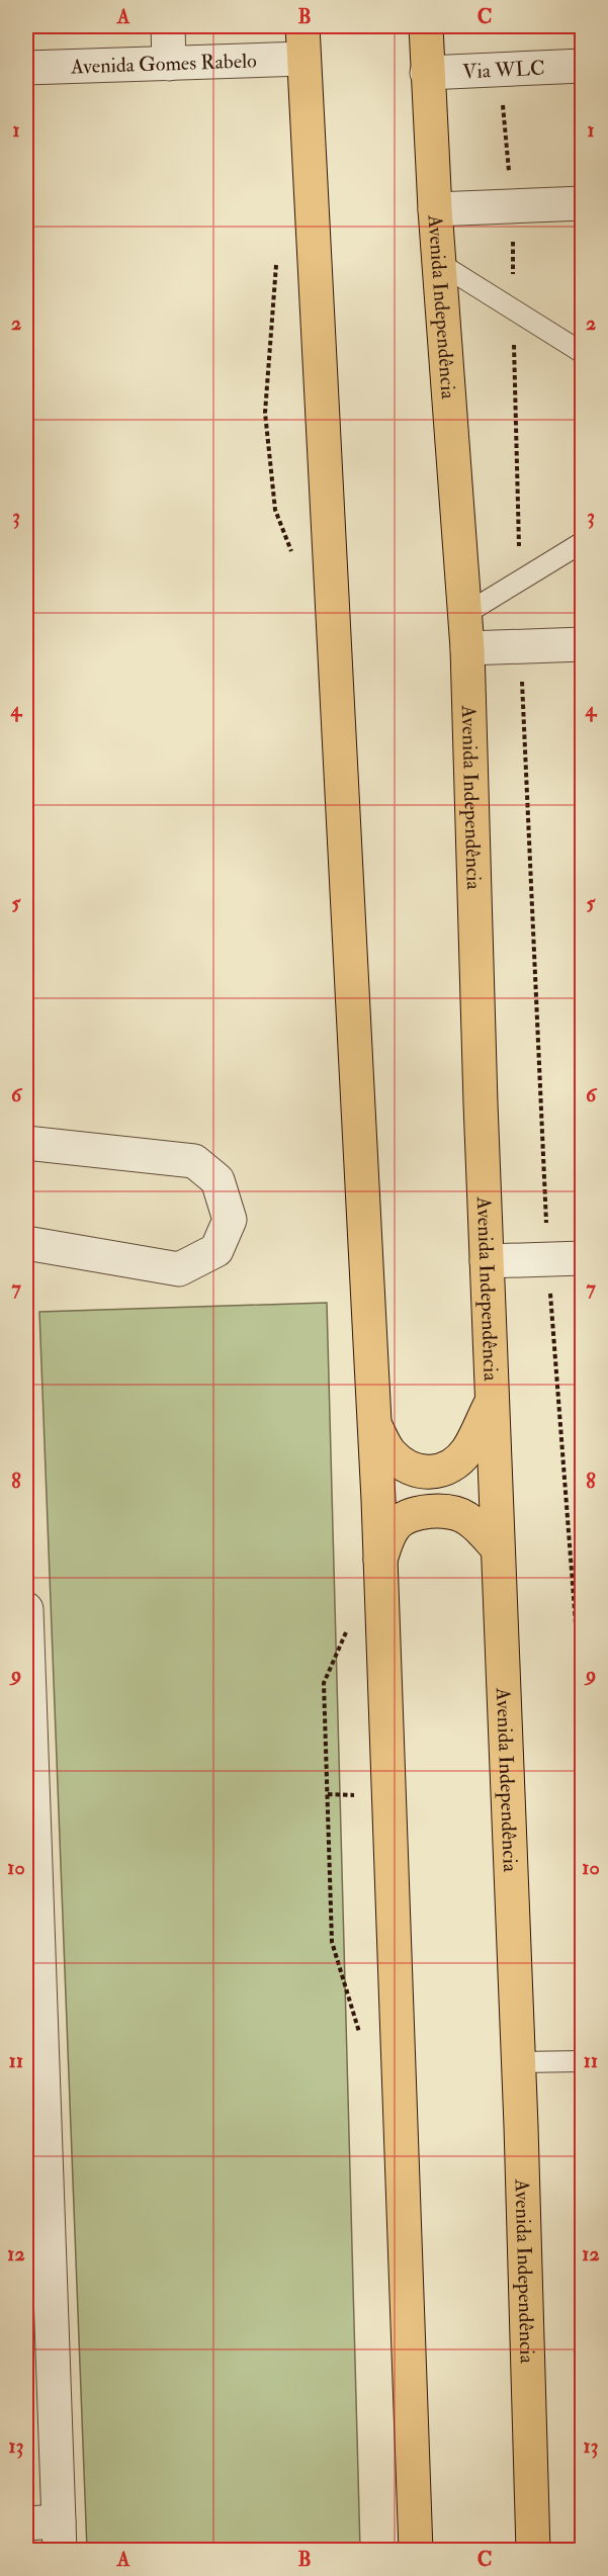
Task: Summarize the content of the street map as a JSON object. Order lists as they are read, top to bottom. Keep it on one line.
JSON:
{"streets":{"main road":["Avenida Independência"],"street":["Avenida Gomes Rabelo","Via WLC"]},"crossings":[["Via WLC","Avenida Independência"]],"grid":{"columns":["A","B","C"],"rows":["1","2","3","4","5","6","7","8","9","10","11","12","13"]}}
